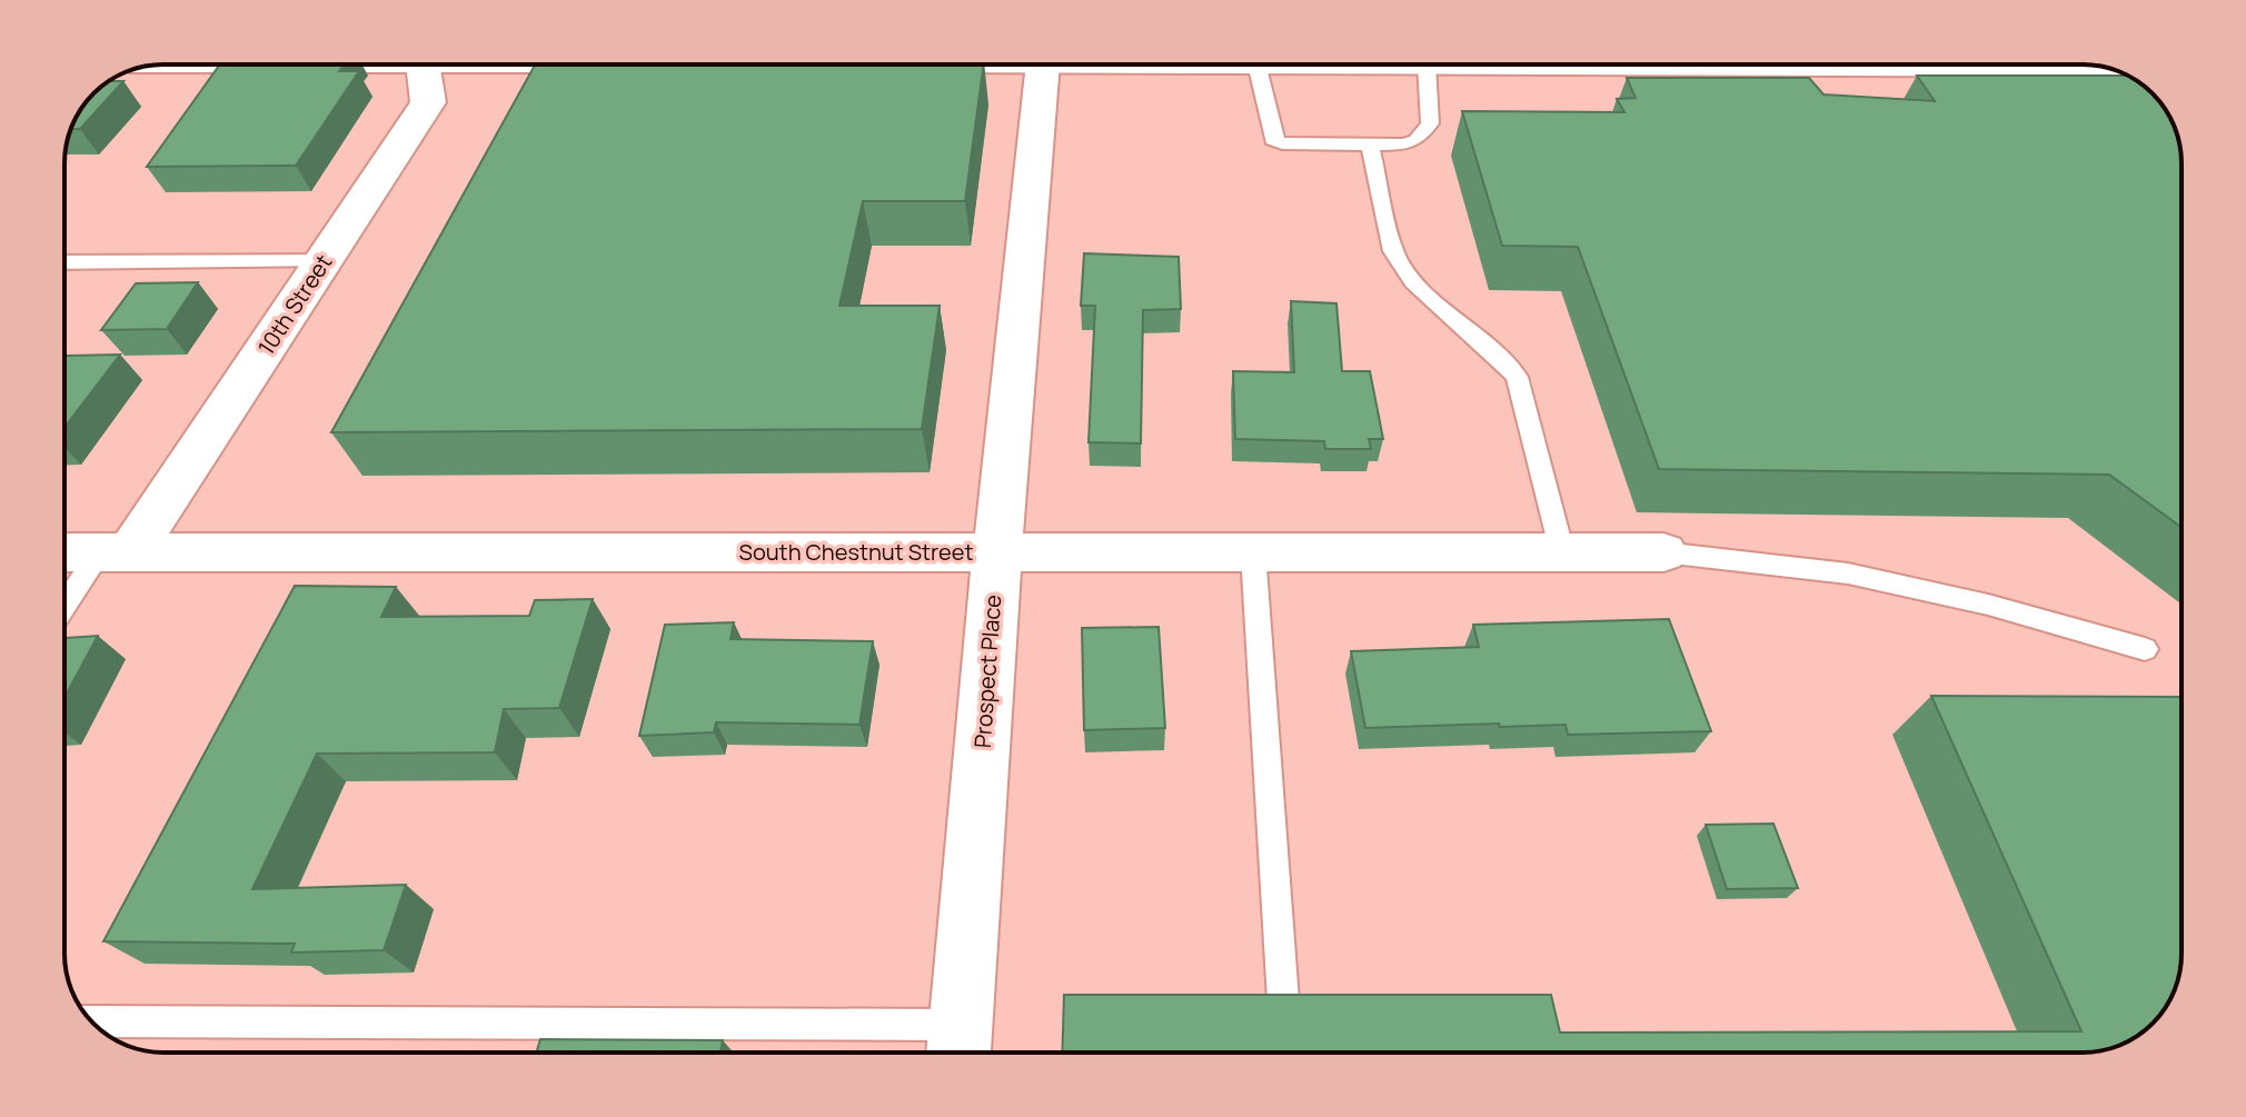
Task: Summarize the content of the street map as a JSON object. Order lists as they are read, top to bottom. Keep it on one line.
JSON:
{"streets":{"street":["10th Street","South Chestnut Street","Prospect Place"]},"crossings":[["10th Street","South Chestnut Street"],["South Chestnut Street","Prospect Place"]]}
